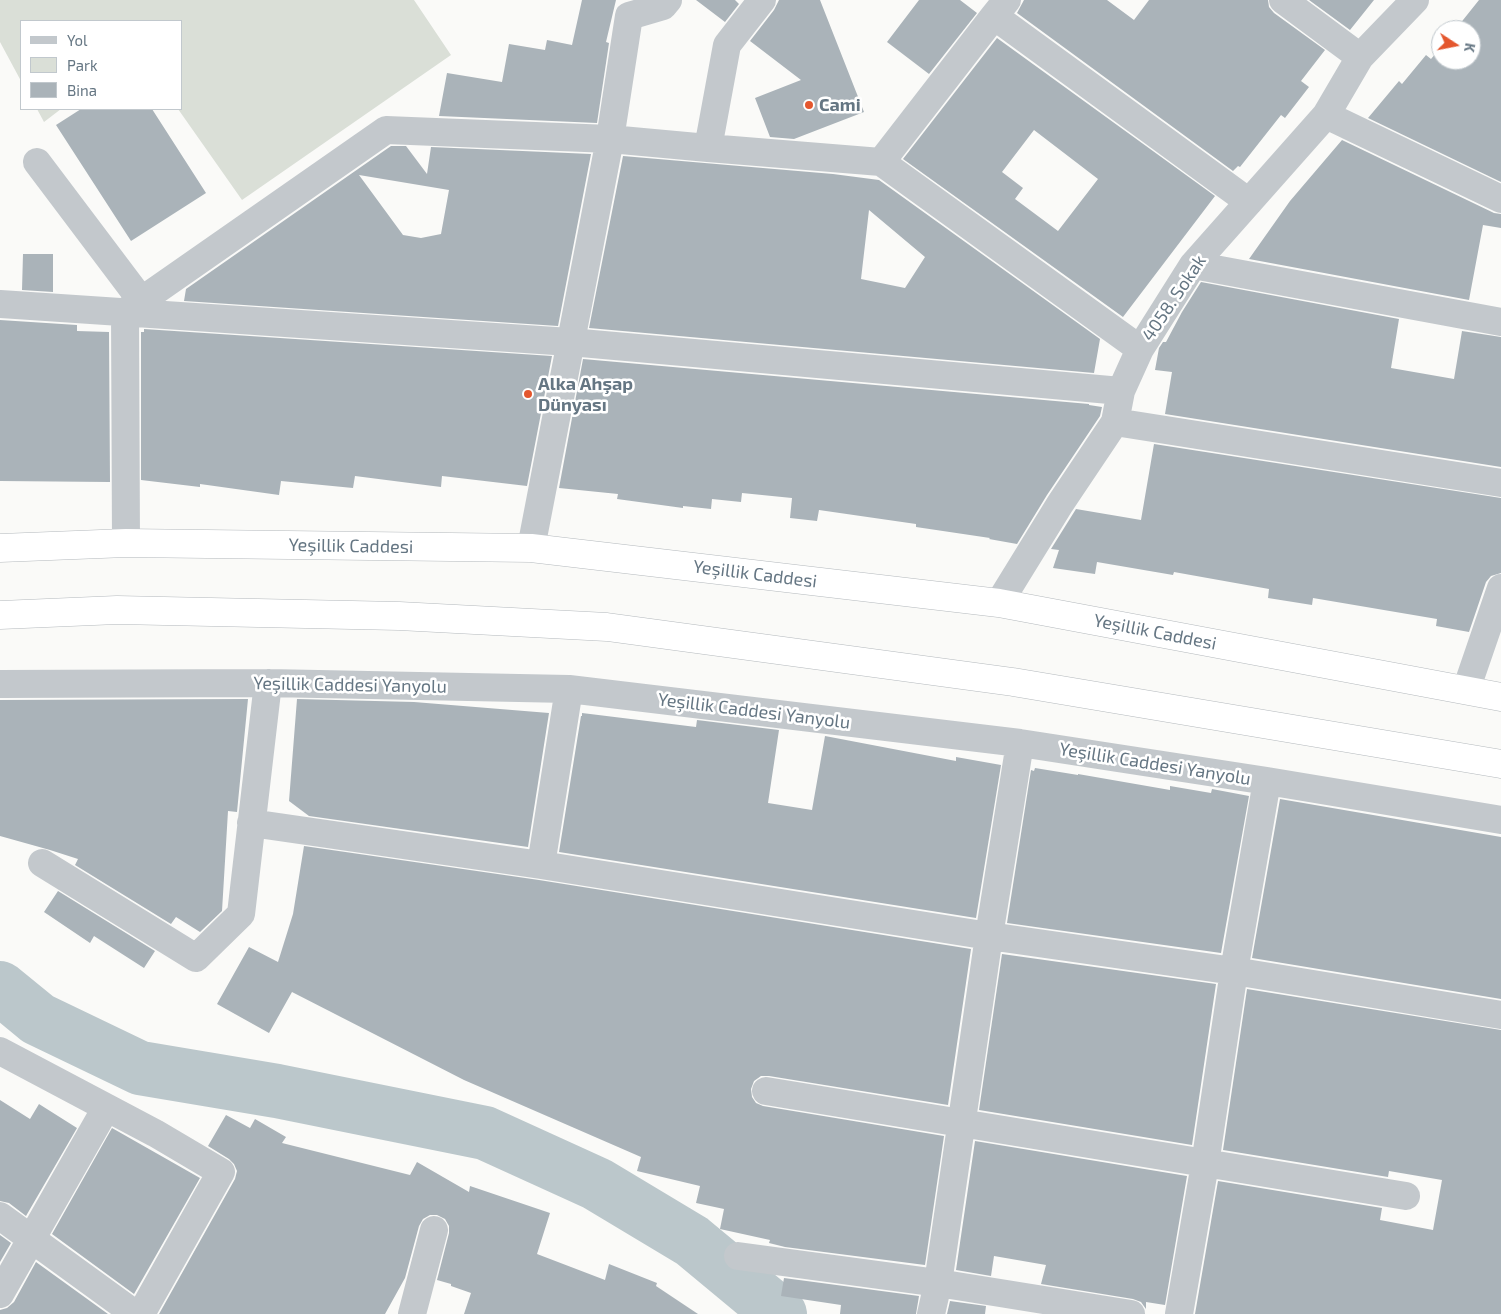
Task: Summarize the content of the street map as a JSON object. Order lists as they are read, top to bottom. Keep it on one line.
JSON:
{"streets":{"highway":["Yeşillik Caddesi"],"street":["4058. Sokak","Yeşillik Caddesi Yanyolu"]},"crossings":[["4058. Sokak","Yeşillik Caddesi"]],"places":["Cami","Alka Ahşap Dünyası"],"legend":["Yol","Park","Bina"],"north":"right"}
